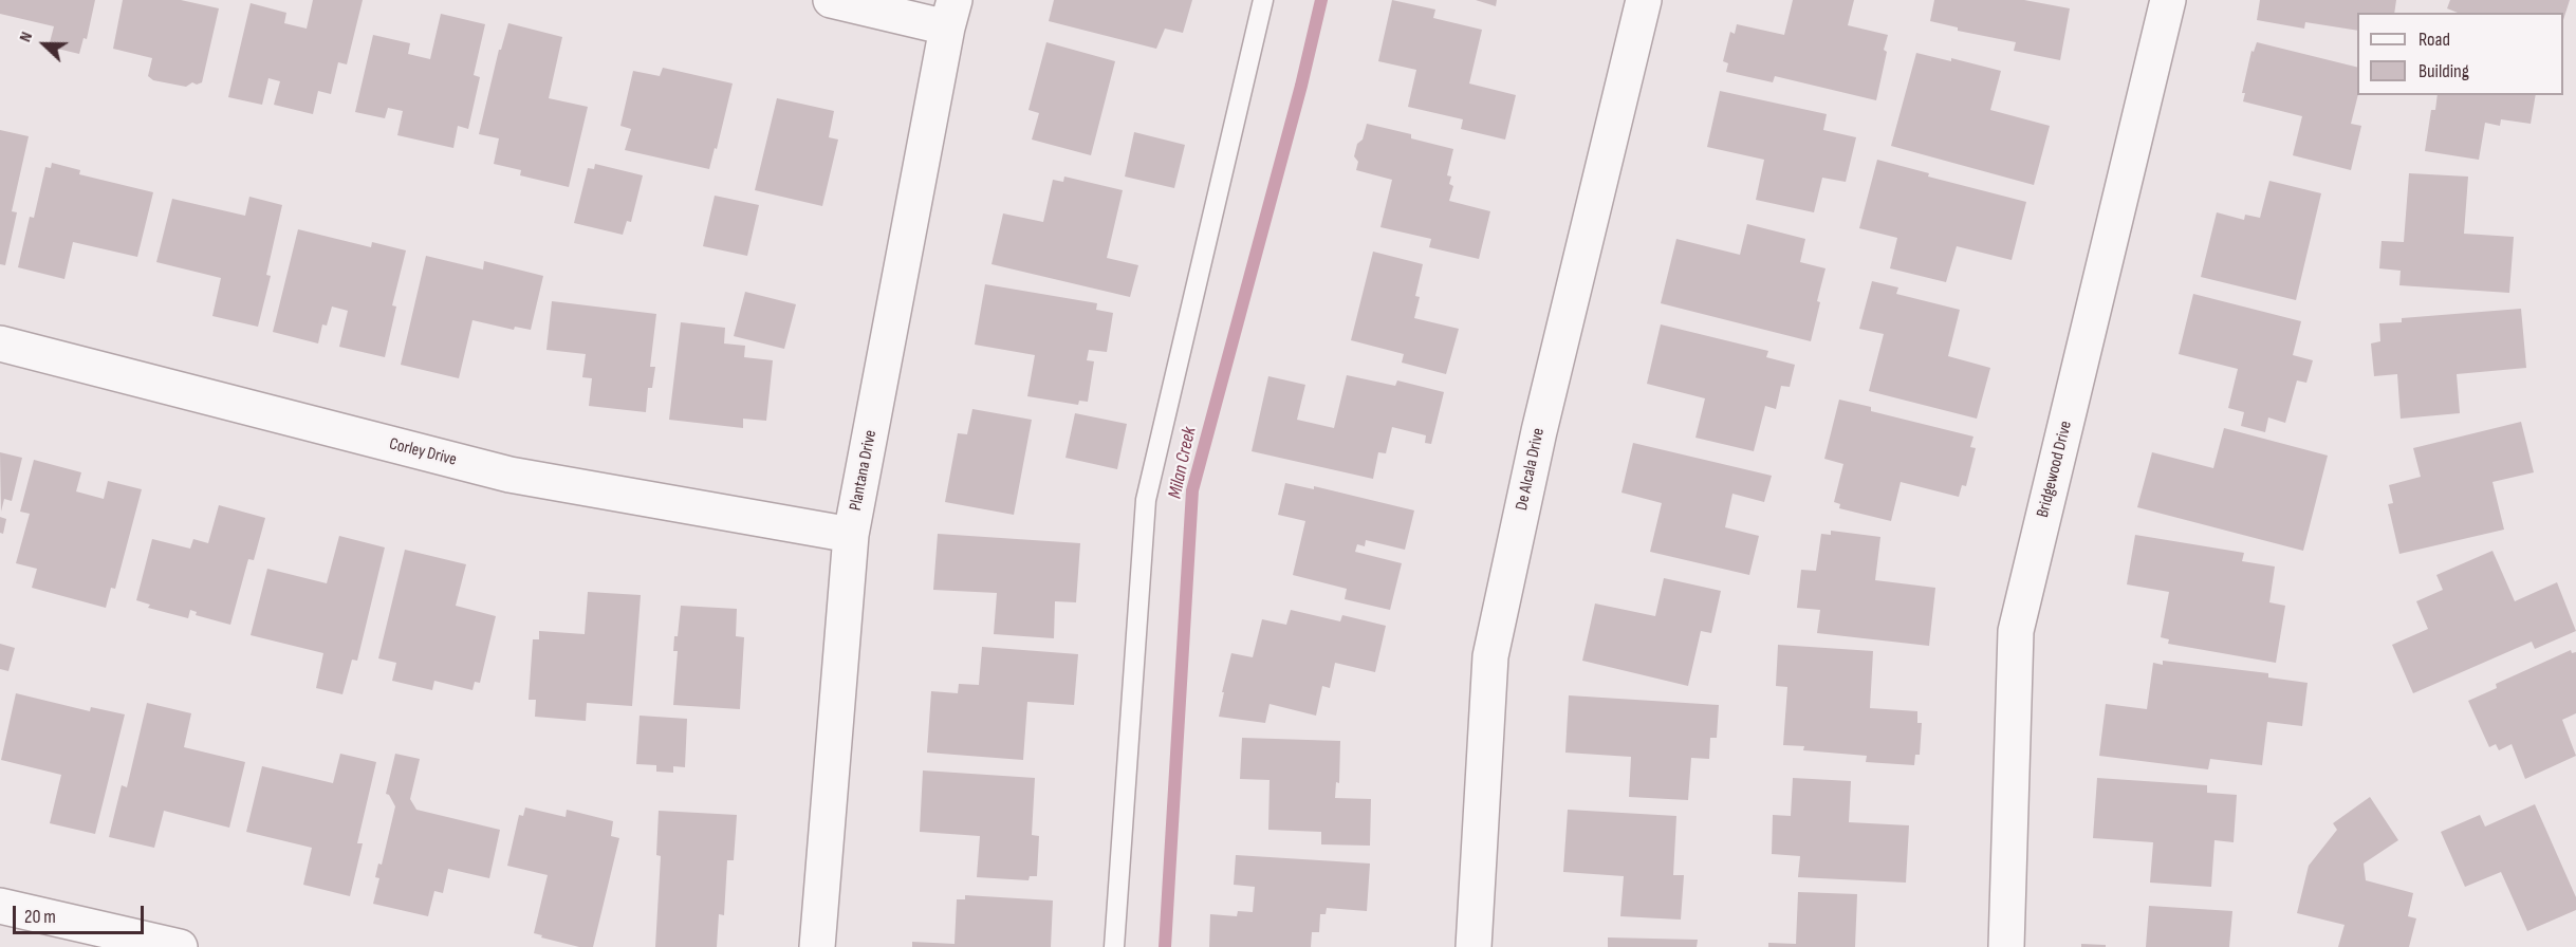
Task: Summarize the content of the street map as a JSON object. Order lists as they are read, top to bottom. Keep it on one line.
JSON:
{"streets":{"street":["Corley Drive","De Alcala Drive","Bridgewood Drive","Plantana Drive"]},"crossings":[["Corley Drive","Plantana Drive"]],"water":["Milan Creek"],"legend":["Road","Building"],"scale_bar":"20 m","north":"left"}
